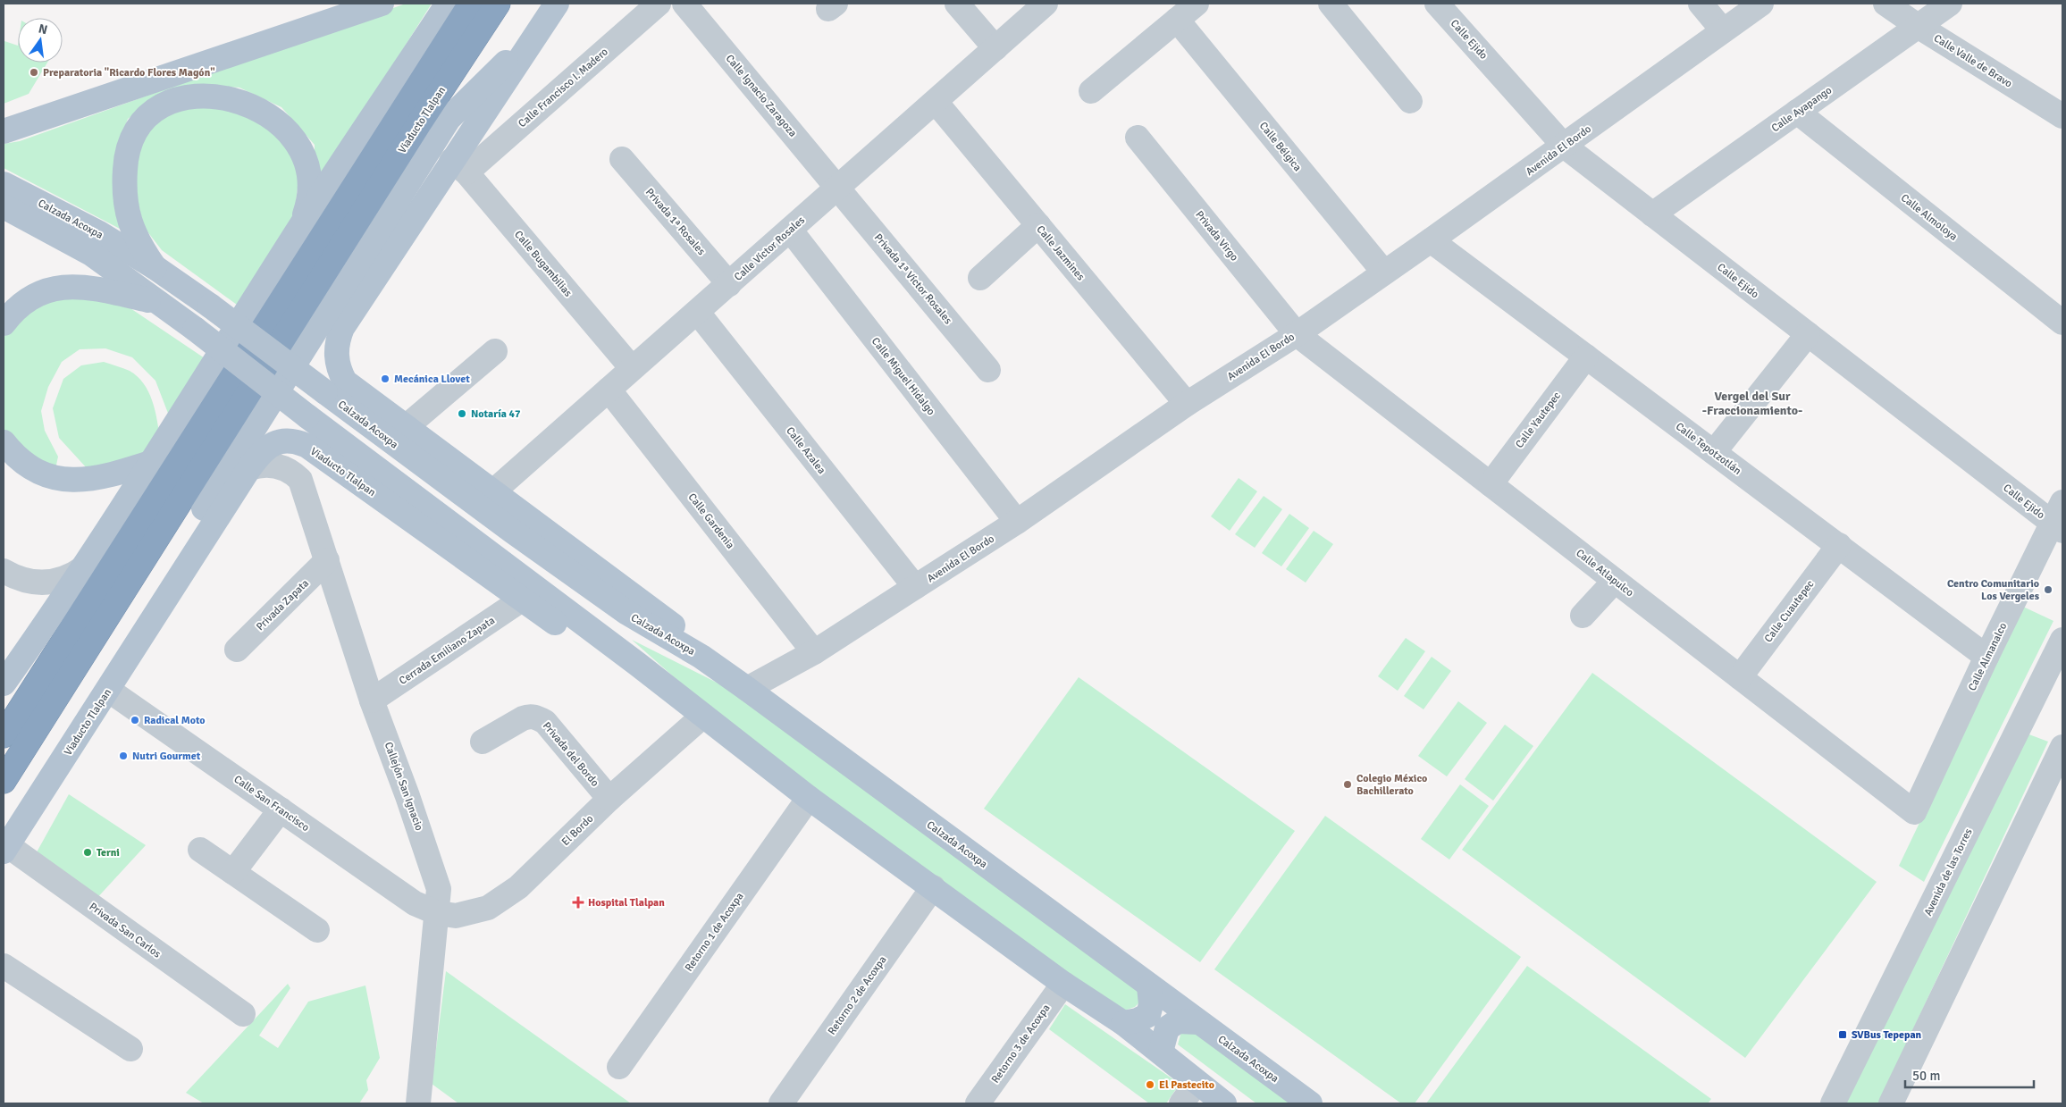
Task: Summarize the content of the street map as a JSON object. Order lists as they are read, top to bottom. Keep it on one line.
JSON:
{"streets":{"highway":["Viaducto Tlalpan"],"main road":["Calzada Acoxpa"],"street":["Calle Ejido","Calle Valle de Bravo","Calle Francisco I. Madero","Calle Ignacio Zaragoza","Calle Ayapango","Calle Bélgica","Avenida El Bordo","Calle Almoloya","Privada 1ª Rosales","Privada Virgo","Calle Víctor Rosales","Calle Jazmines","Calle Bugambilias","Privada 1ª Víctor Rosales","Calle Miguel Hidalgo","Calle Yautepec","Calle Tepotzotlán","Calle Azalea","Calle Gardenia","Calle Atlapulco","Privada Zapata","Calle Cuautepec","Cerrada Emiliano Zapata","Calle Almanalco","Privada del Bordo","Callejón San Ignacio","Calle San Francisco","El Bordo","Avenida de las Torres","Privada San Carlos","Retorno 1 de Acoxpa","Retorno 2 de Acoxpa","Retorno 3 de Acoxpa"]},"crossings":[["Calle Ejido","Calle Ayapango"],["Calle Ejido","Avenida El Bordo"],["Calle Ejido","Calle Almanalco"],["Calle Valle de Bravo","Calle Ayapango"],["Calle Francisco I. Madero","Calle Bugambilias"],["Calle Ignacio Zaragoza","Calle Víctor Rosales"],["Calle Ignacio Zaragoza","Privada 1ª Víctor Rosales"],["Calle Ayapango","Calle Almoloya"],["Viaducto Tlalpan","Calzada Acoxpa"],["Viaducto Tlalpan","Cerrada Emiliano Zapata"],["Viaducto Tlalpan","Calle San Francisco"],["Viaducto Tlalpan","El Bordo"],["Viaducto Tlalpan","Privada San Carlos"],["Calle Bélgica","Avenida El Bordo"],["Avenida El Bordo","Calzada Acoxpa"],["Avenida El Bordo","Privada Virgo"],["Avenida El Bordo","Calle Jazmines"],["Avenida El Bordo","Calle Miguel Hidalgo"],["Avenida El Bordo","Calle Tepotzotlán"],["Avenida El Bordo","Calle Azalea"],["Avenida El Bordo","Calle Gardenia"],["Avenida El Bordo","Calle Atlapulco"],["Calzada Acoxpa","El Bordo"],["Calzada Acoxpa","Retorno 1 de Acoxpa"],["Calzada Acoxpa","Retorno 2 de Acoxpa"],["Calzada Acoxpa","Retorno 3 de Acoxpa"],["Privada 1ª Rosales","Calle Víctor Rosales"],["Privada Virgo","Calle Atlapulco"],["Calle Víctor Rosales","Calle Jazmines"],["Calle Víctor Rosales","Calle Bugambilias"],["Calle Víctor Rosales","Privada 1ª Víctor Rosales"],["Calle Víctor Rosales","Calle Miguel Hidalgo"],["Calle Víctor Rosales","Calle Azalea"],["Calle Víctor Rosales","Calle Gardenia"],["Calle Yautepec","Calle Tepotzotlán"],["Calle Yautepec","Calle Atlapulco"],["Calle Tepotzotlán","Calle Cuautepec"],["Calle Tepotzotlán","Calle Almanalco"],["Calle Atlapulco","Calle Cuautepec"],["Calle Atlapulco","Calle Almanalco"],["Privada Zapata","Callejón San Ignacio"],["Cerrada Emiliano Zapata","Callejón San Ignacio"],["Privada del Bordo","El Bordo"],["Callejón San Ignacio","Calle San Francisco"],["Callejón San Ignacio","El Bordo"],["Calle San Francisco","El Bordo"]],"districts":["Vergel del Sur -Fraccionamiento-"],"places":{"other":["Preparatoria \"Ricardo Flores Magón\"","Mecánica Llovet","Notaría 47","Centro Comunitario Los Vergeles","Radical Moto","Nutri Gourmet","Colegio México Bachillerato","Terni","El Pastecito"],"health":["Hospital Tlalpan"],"transit":["SVBus Tepepan"]},"scale_bar":"50 m","north":"top"}
